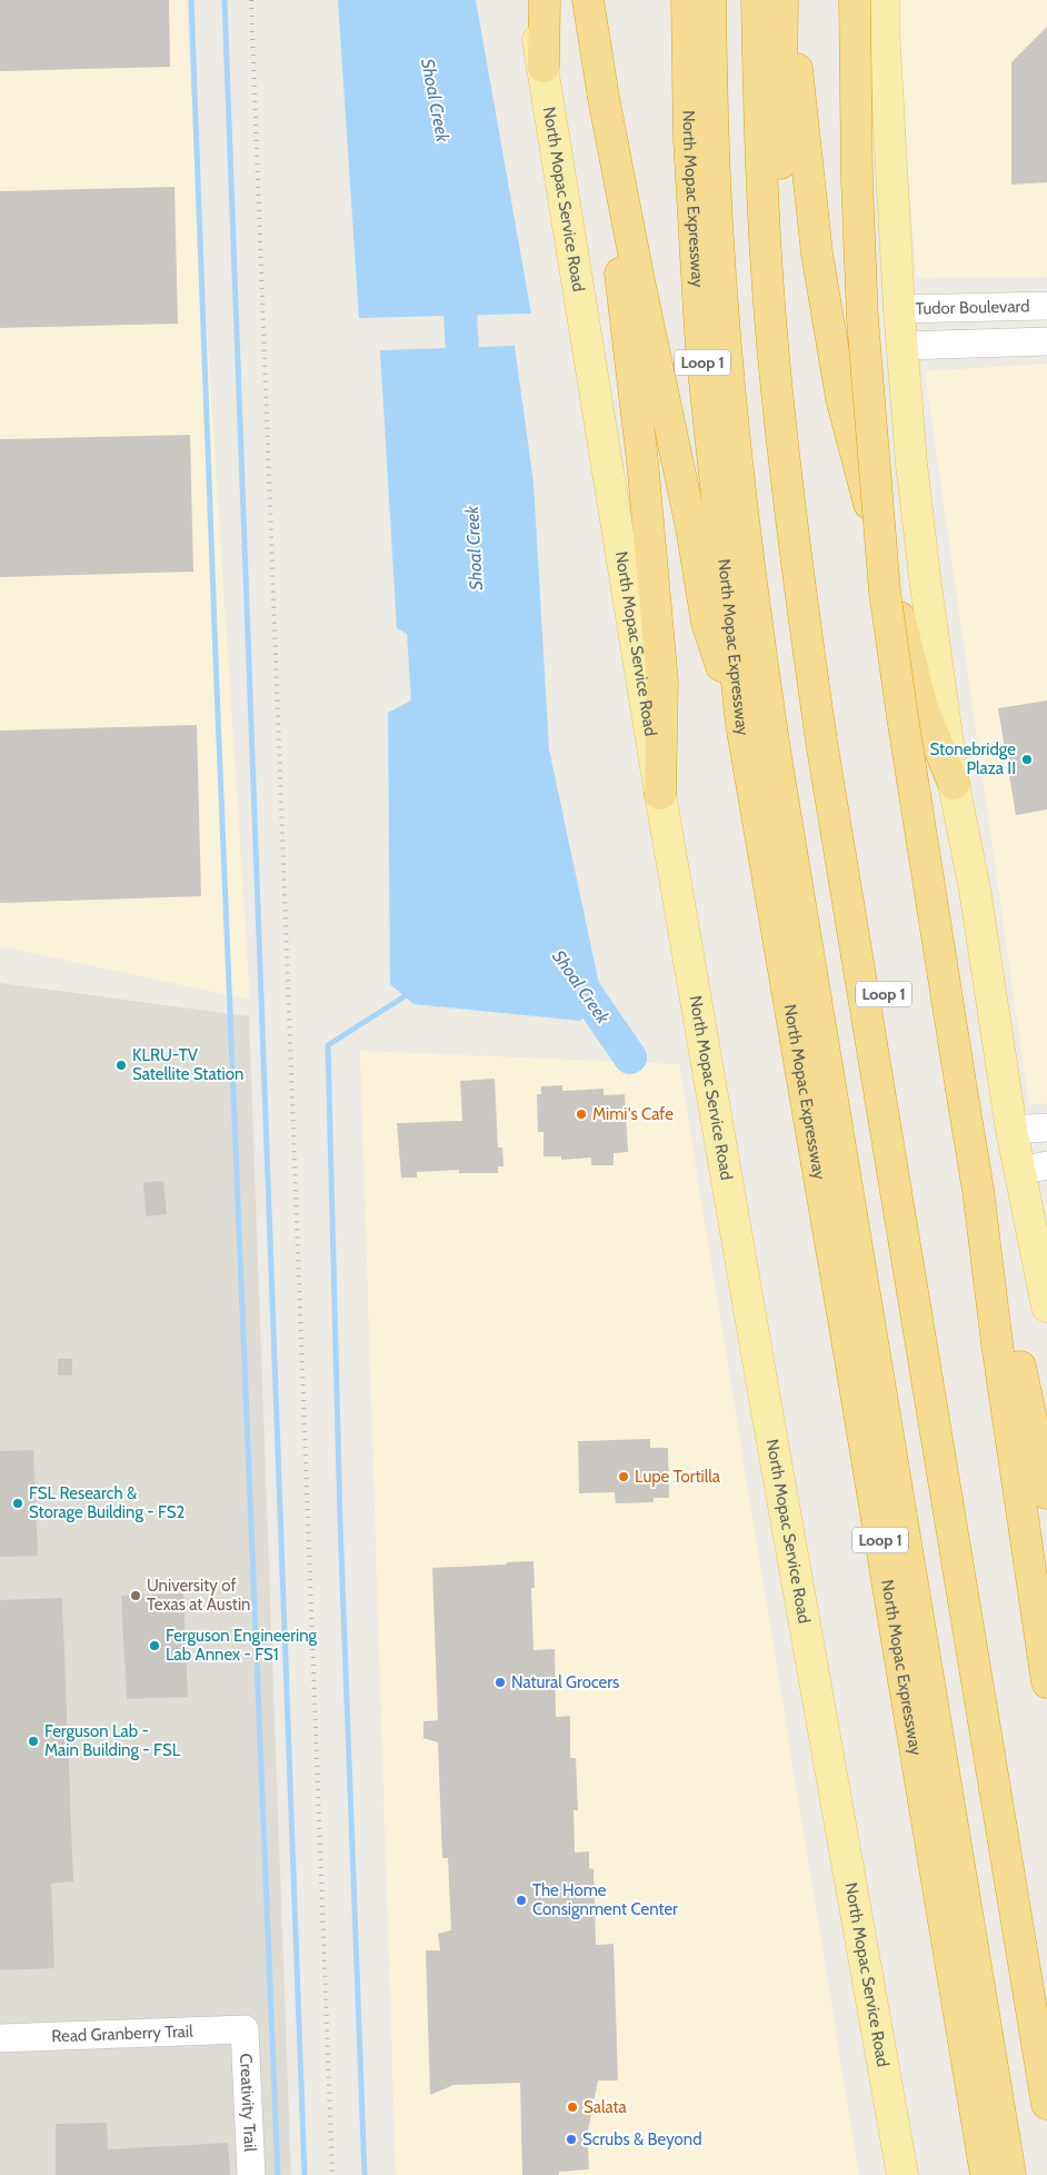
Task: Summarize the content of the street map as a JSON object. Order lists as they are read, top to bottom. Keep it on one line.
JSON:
{"streets":{"highway":["North Mopac Expressway","Loop 1"],"main road":["North Mopac Service Road"],"street":["Tudor Boulevard","Read Granberry Trail","Creativity Trail"]},"crossings":[["Read Granberry Trail","Creativity Trail"]],"water":["Shoal Creek"],"places":["Stonebridge Plaza II","KLRU-TV Satellite Station","Mimi's Cafe","Lupe Tortilla","FSL Research & Storage Building - FS2","University of Texas at Austin","Ferguson Engineering Lab Annex - FS1","Natural Grocers","Ferguson Lab - Main Building - FSL","The Home Consignment Center","Salata","Scrubs & Beyond"]}
